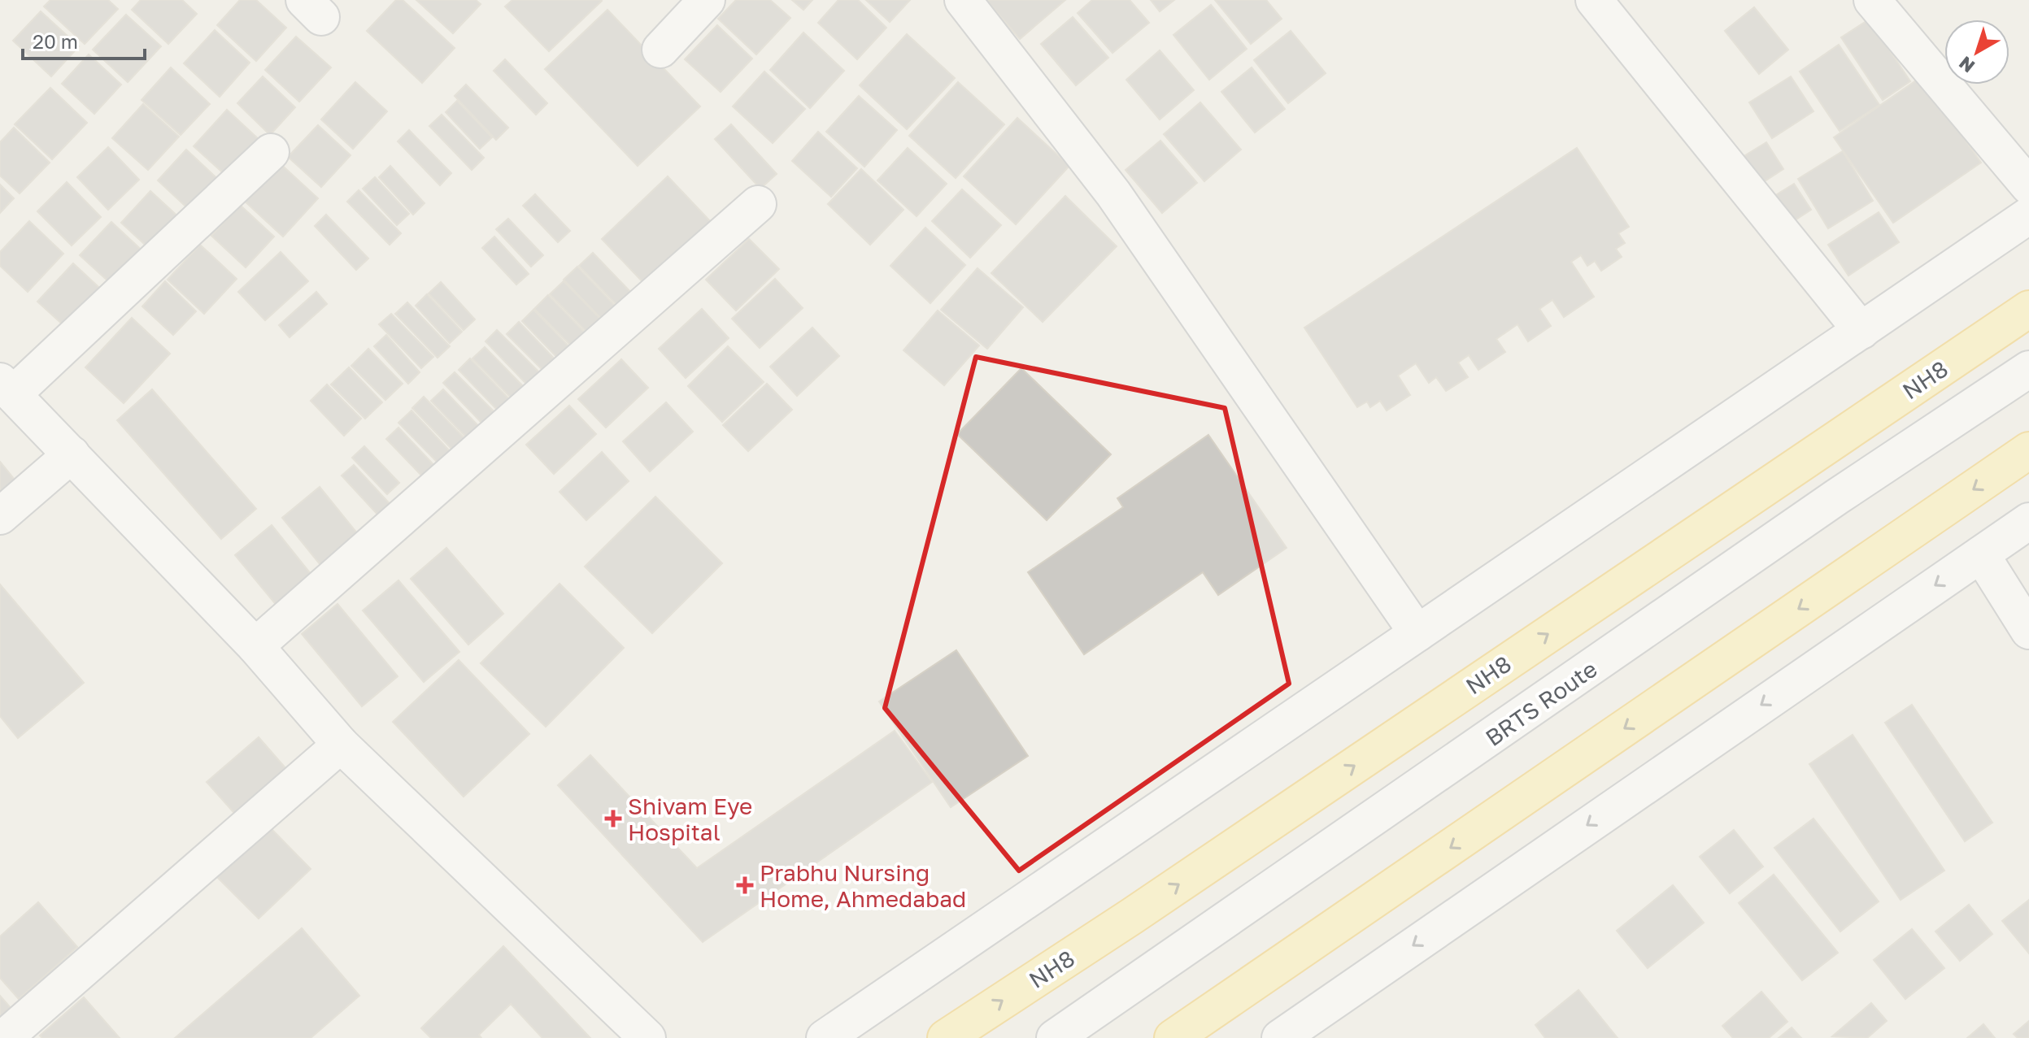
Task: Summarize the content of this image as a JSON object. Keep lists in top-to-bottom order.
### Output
{
  "streets": {
    "main road": ["NH8"],
    "street": ["BRTS Route"]
  },
  "places": {
    "health": ["Shivam Eye Hospital", "Prabhu Nursing Home, Ahmedabad"]
  },
  "scale_bar": "20 m",
  "north": "bottom left"
}
